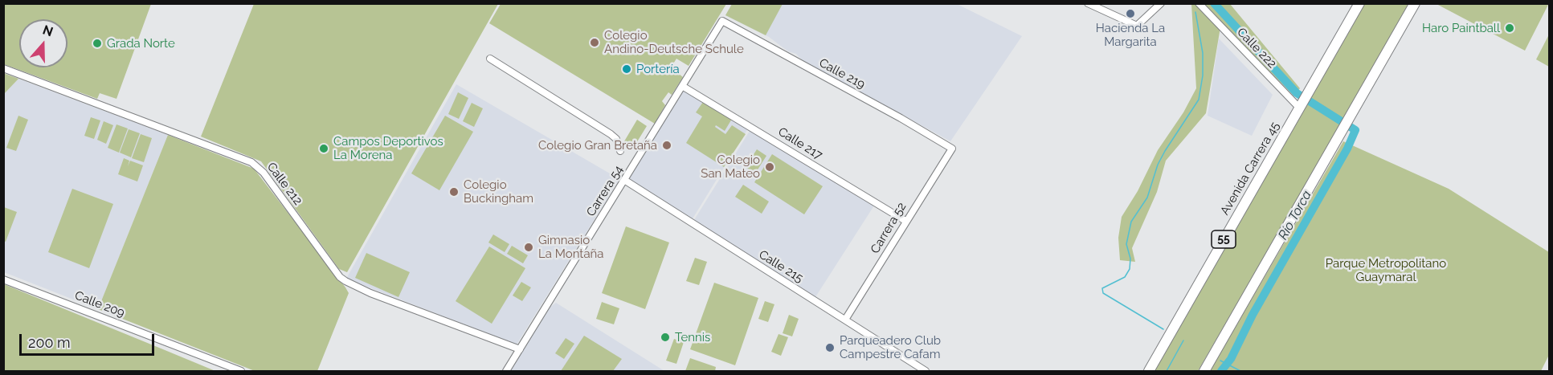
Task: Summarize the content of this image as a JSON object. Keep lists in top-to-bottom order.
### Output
{
  "streets": {
    "highway": ["Avenida Carrera 45", "55"],
    "street": [
      "Calle 222",
      "Calle 219",
      "Calle 217",
      "Calle 212",
      "Carrera 54",
      "Carrera 52",
      "Calle 215",
      "Calle 209"
    ]
  },
  "crossings": [
    ["Calle 222", "Avenida Carrera 45"],
    ["Calle 219", "Carrera 54"],
    ["Calle 219", "Carrera 52"],
    ["Calle 217", "Carrera 54"],
    ["Calle 217", "Carrera 52"],
    ["Calle 212", "Carrera 54"],
    ["Carrera 54", "Calle 215"],
    ["Carrera 52", "Calle 215"]
  ],
  "water": ["Río Torca"],
  "parks": ["Parque Metropolitano Guaymaral"],
  "places": [
    "Hacienda La Margarita",
    "Haro Paintball",
    "Colegio Andino-Deutsche Schule",
    "Grada Norte",
    "Portería",
    "Colegio Gran Bretaña",
    "Campos Deportivos La Morena",
    "Colegio San Mateo",
    "Colegio Buckingham",
    "Gimnasio La Montaña",
    "Tennis",
    "Parqueadero Club Campestre Cafam"
  ],
  "scale_bar": "200 m",
  "north": "top"
}
